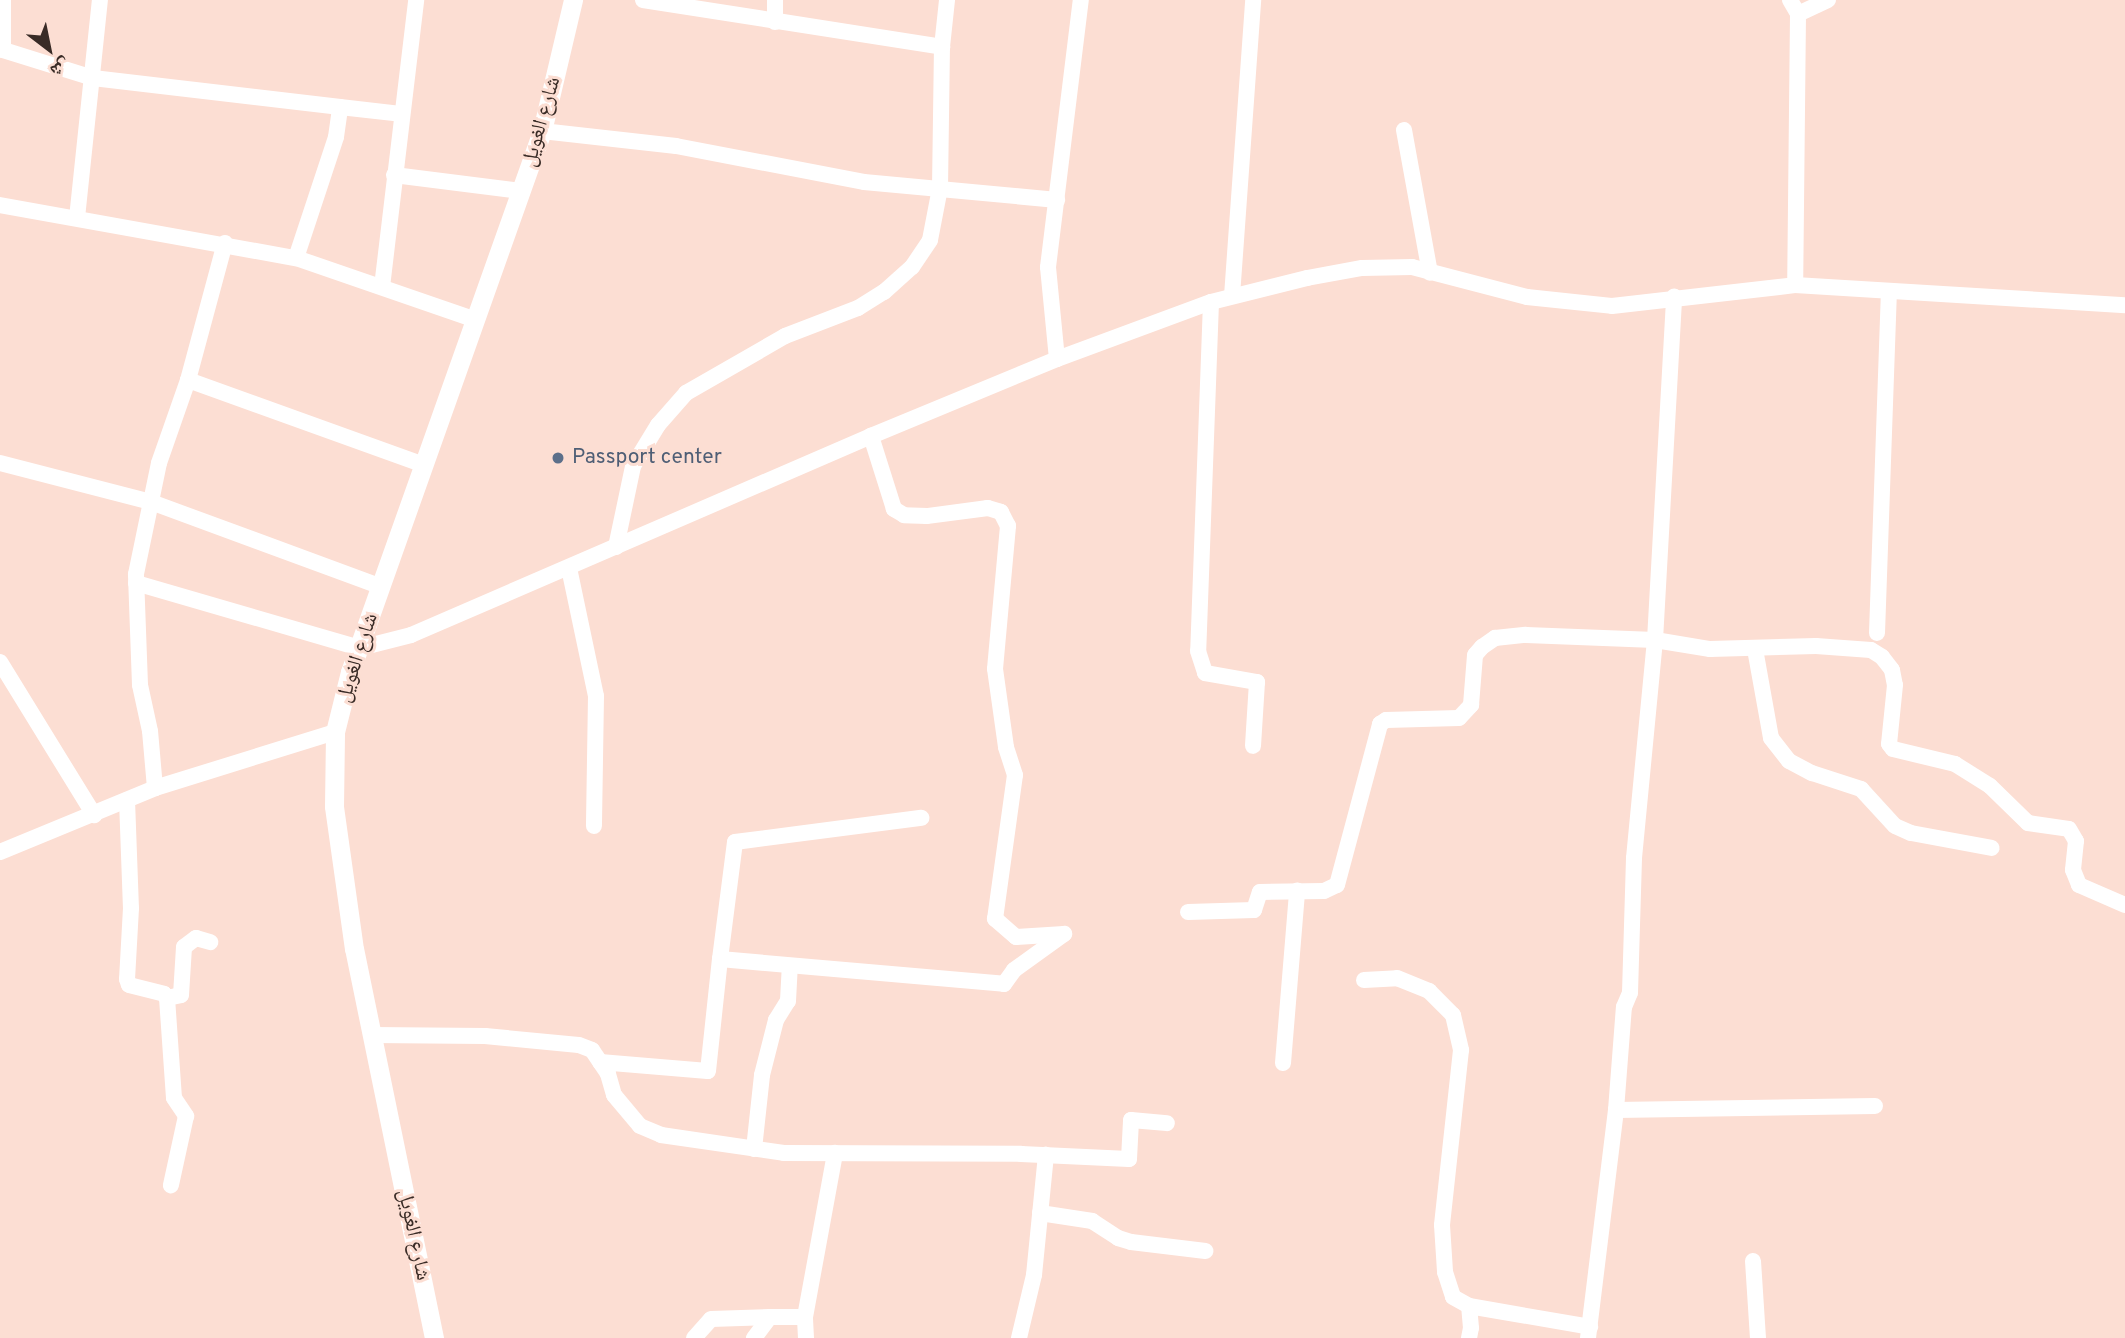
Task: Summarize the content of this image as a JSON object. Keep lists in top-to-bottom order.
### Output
{
  "streets": {
    "street": ["شارع الغويل"]
  },
  "places": ["Passport center"],
  "north": "bottom right"
}
